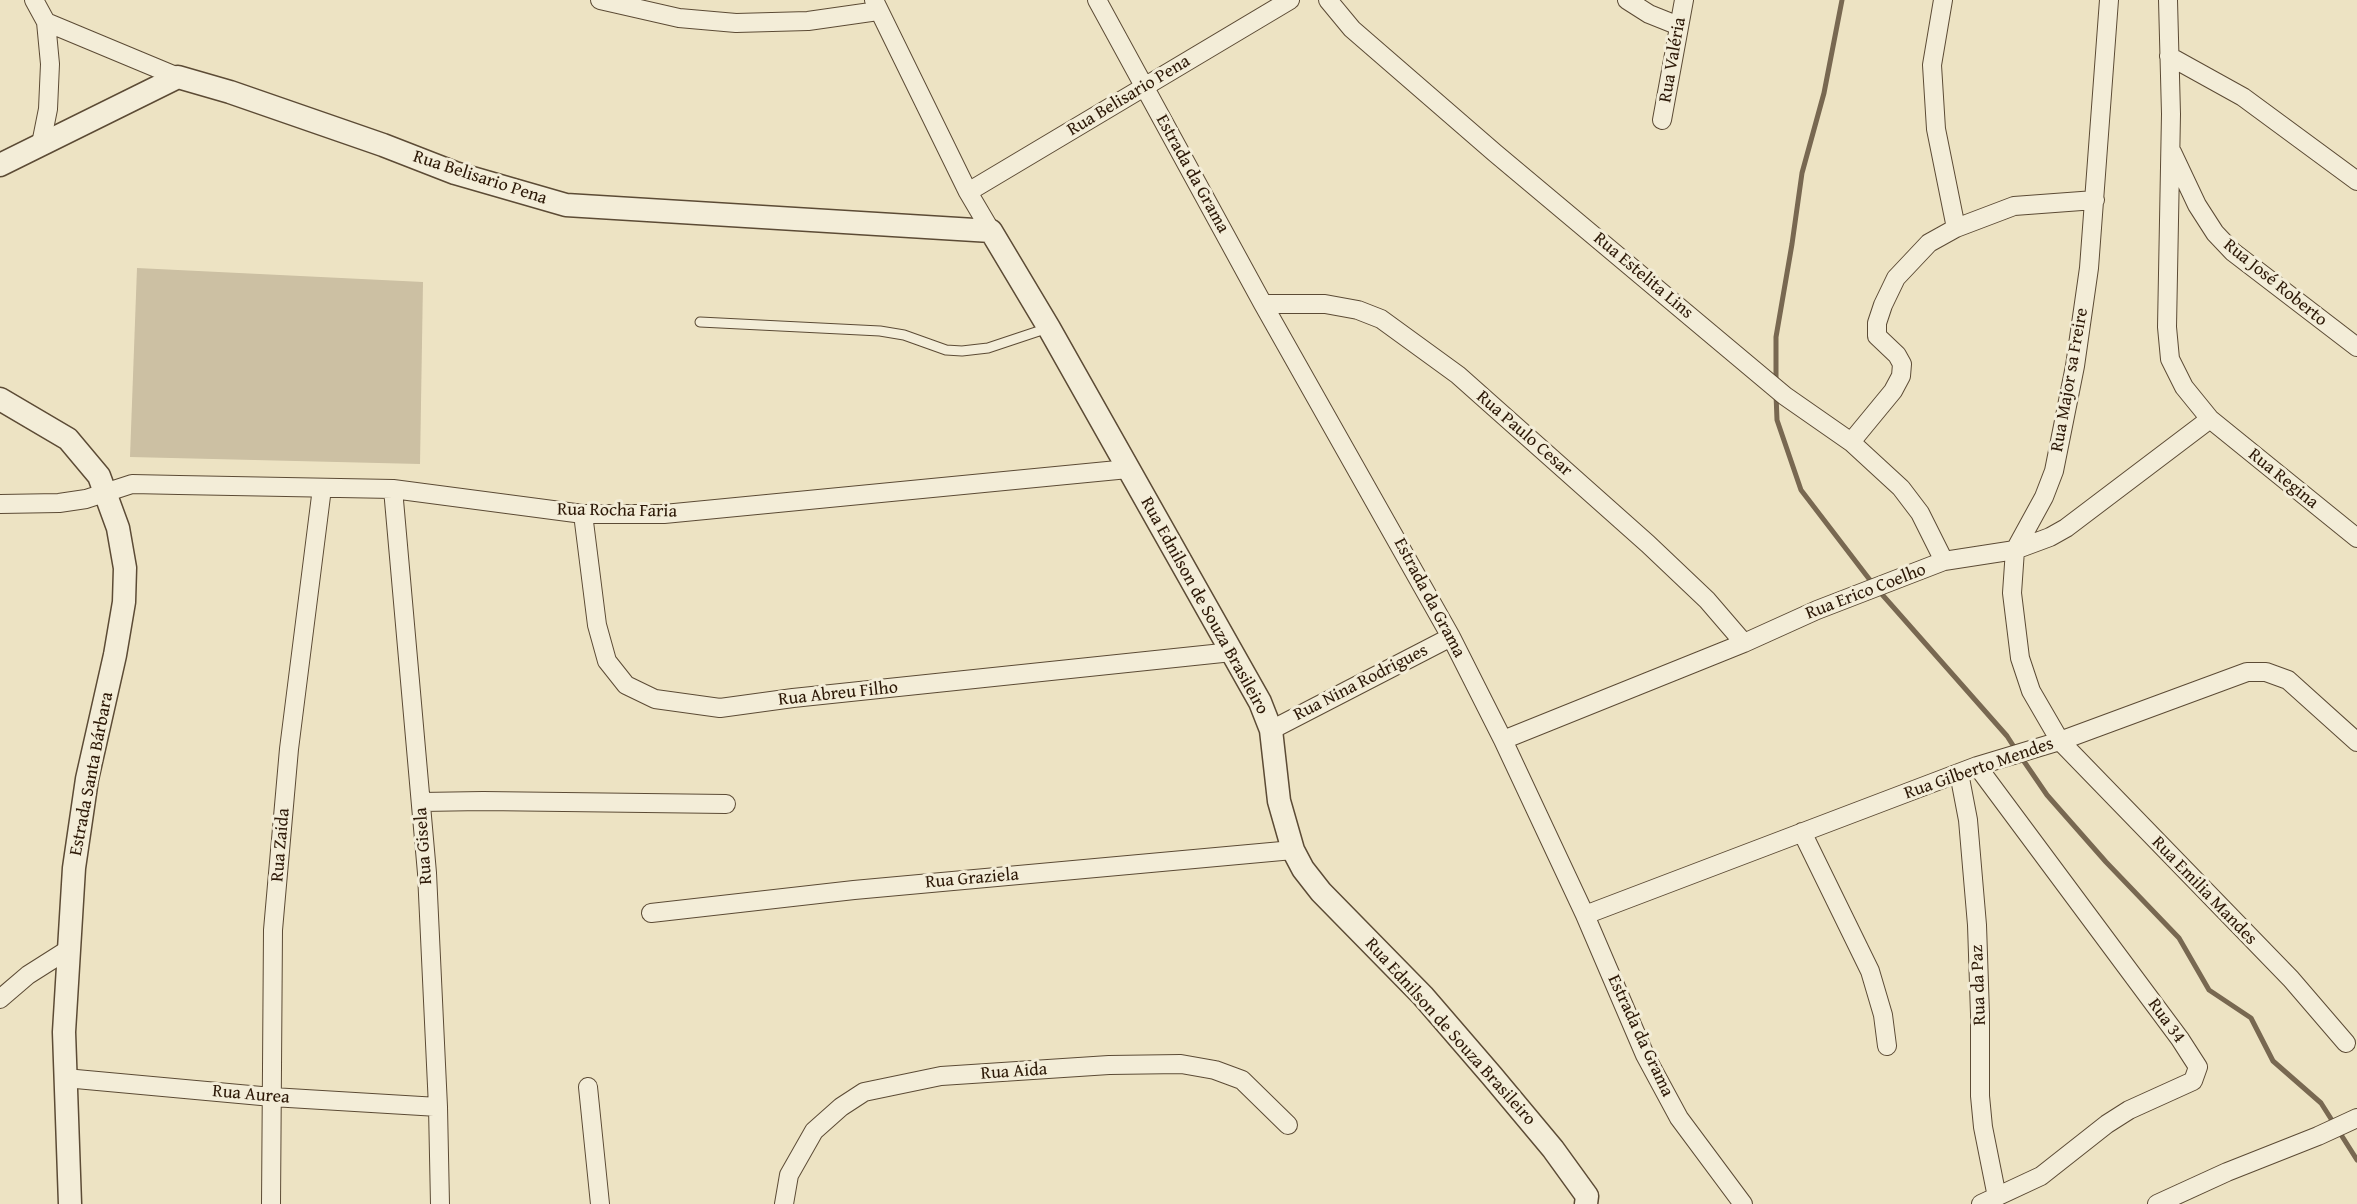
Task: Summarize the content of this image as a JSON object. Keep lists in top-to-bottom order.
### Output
{
  "streets": {
    "street": [
      "Rua Valéria",
      "Rua Belisario Pena",
      "Estrada da Grama",
      "Rua Estelita Lins",
      "Rua José Roberto",
      "Rua Major sa Freire",
      "Rua Paulo Cesar",
      "Rua Regina",
      "Rua Rocha Faria",
      "Rua Erico Coelho",
      "Rua Ednilson de Souza Brasileiro",
      "Rua Nina Rodrigues",
      "Rua Abreu Filho",
      "Rua Gilberto Mendes",
      "Estrada Santa Bárbara",
      "Rua Zaida",
      "Rua Gisela",
      "Rua Graziela",
      "Rua Emilia Mandes",
      "Rua da Paz",
      "Rua 34",
      "Rua Aida",
      "Rua Aurea"
    ]
  },
  "crossings": [
    ["Rua Belisario Pena", "Estrada da Grama"],
    ["Rua Belisario Pena", "Rua Ednilson de Souza Brasileiro"],
    ["Estrada da Grama", "Rua Paulo Cesar"],
    ["Estrada da Grama", "Rua Erico Coelho"],
    ["Estrada da Grama", "Rua Nina Rodrigues"],
    ["Estrada da Grama", "Rua Gilberto Mendes"],
    ["Rua Estelita Lins", "Rua Erico Coelho"],
    ["Rua Major sa Freire", "Rua Erico Coelho"],
    ["Rua Major sa Freire", "Rua Gilberto Mendes"],
    ["Rua Major sa Freire", "Rua Emilia Mandes"],
    ["Rua Paulo Cesar", "Rua Erico Coelho"],
    ["Rua Regina", "Rua Erico Coelho"],
    ["Rua Rocha Faria", "Rua Ednilson de Souza Brasileiro"],
    ["Rua Rocha Faria", "Rua Abreu Filho"],
    ["Rua Rocha Faria", "Estrada Santa Bárbara"],
    ["Rua Rocha Faria", "Rua Zaida"],
    ["Rua Rocha Faria", "Rua Gisela"],
    ["Rua Ednilson de Souza Brasileiro", "Rua Nina Rodrigues"],
    ["Rua Ednilson de Souza Brasileiro", "Rua Abreu Filho"],
    ["Rua Ednilson de Souza Brasileiro", "Rua Graziela"],
    ["Rua Gilberto Mendes", "Rua Emilia Mandes"],
    ["Rua Gilberto Mendes", "Rua da Paz"],
    ["Rua Gilberto Mendes", "Rua 34"],
    ["Estrada Santa Bárbara", "Rua Aurea"],
    ["Rua Zaida", "Rua Aurea"],
    ["Rua Gisela", "Rua Aurea"],
    ["Rua da Paz", "Rua 34"]
  ]
}
